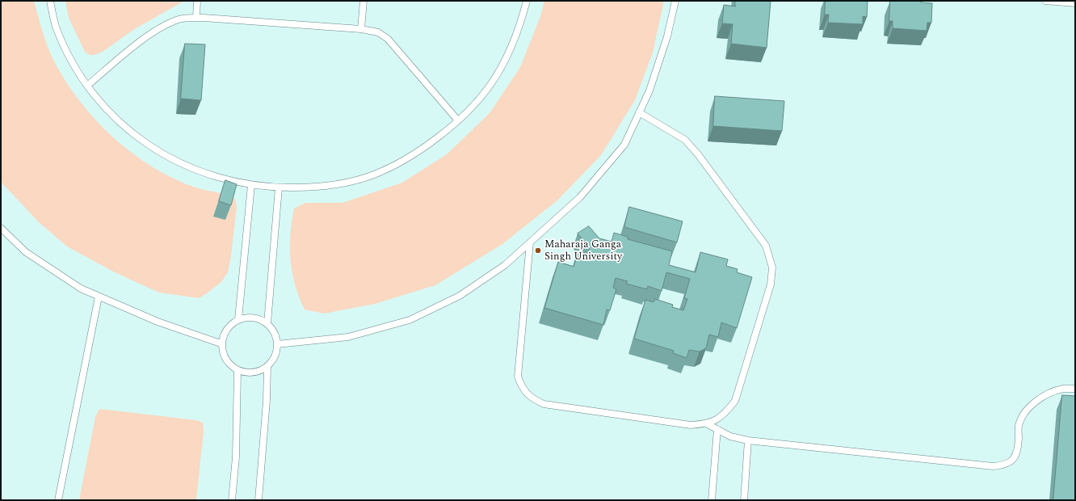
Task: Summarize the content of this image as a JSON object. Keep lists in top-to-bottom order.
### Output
{
  "places": ["Maharaja Ganga Singh University"]
}
